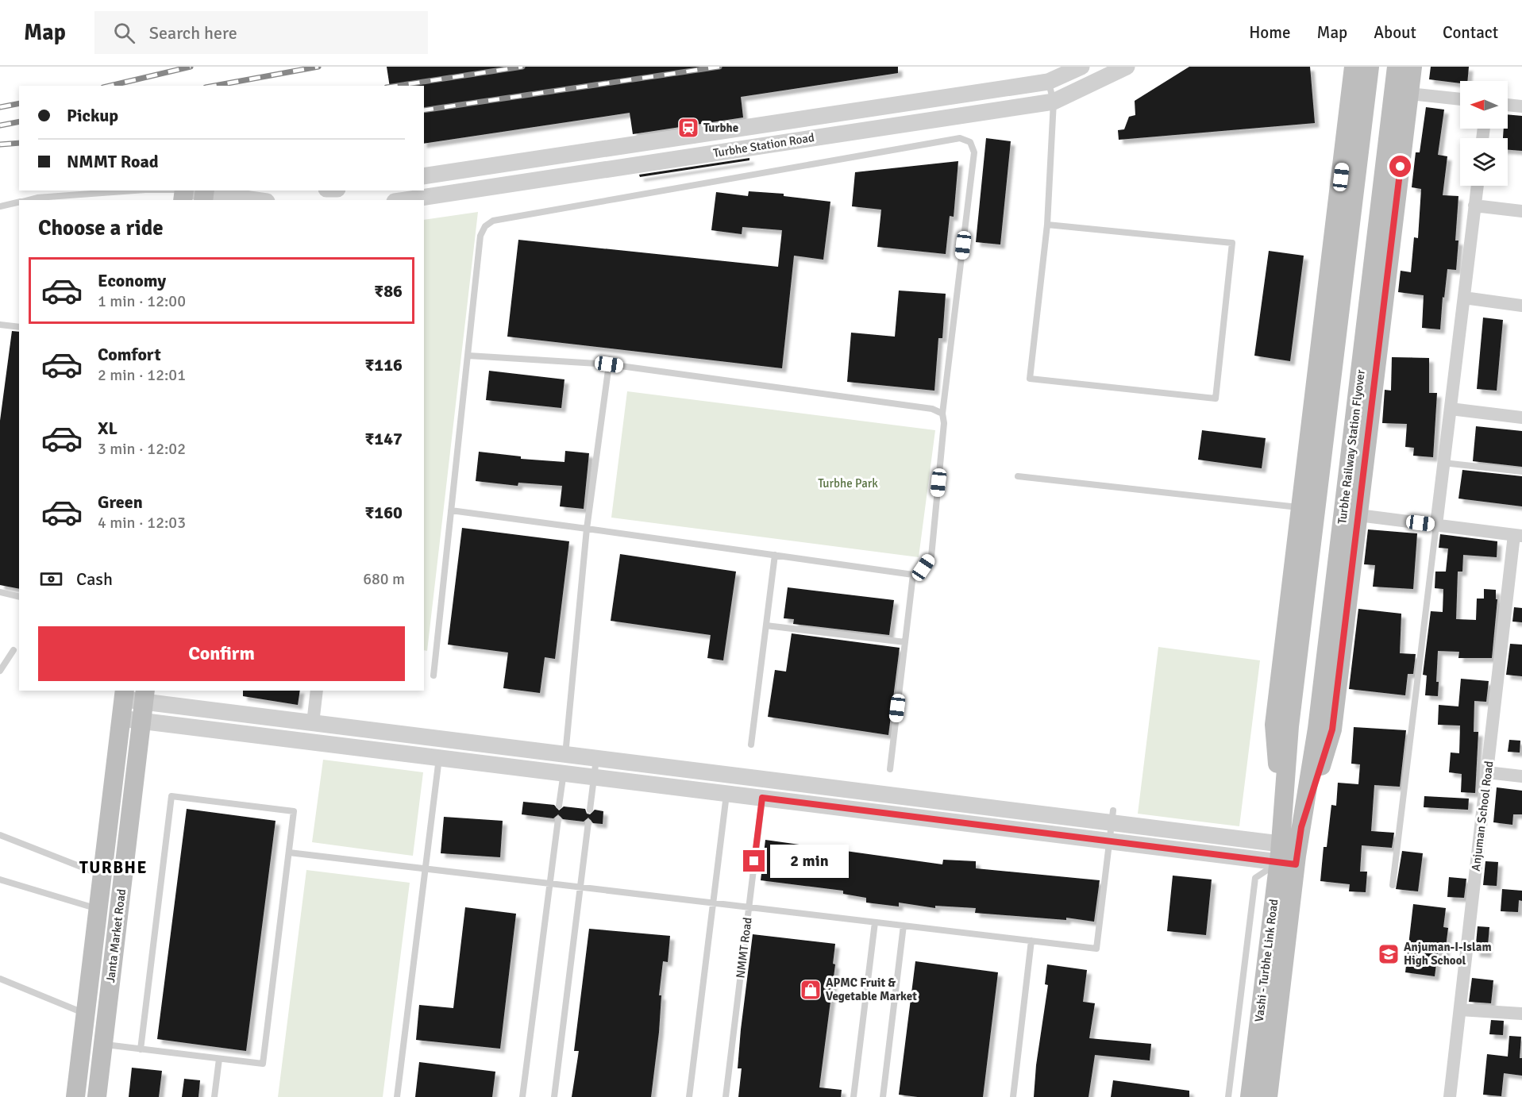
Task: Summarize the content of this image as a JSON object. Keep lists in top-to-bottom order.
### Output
{
  "streets": {
    "main road": ["Turbhe Railway Station Flyover", "Janta Market Road", "Vashi - Turbhe Link Road"],
    "street": ["Turbhe Station Road", "Anjuman School Road"],
    "lane": ["NMMT Road"]
  },
  "crossings": [
    ["Turbhe Railway Station Flyover", "Vashi - Turbhe Link Road"]
  ],
  "districts": ["TURBHE"],
  "parks": ["Turbhe Park"],
  "places": {
    "station": ["Turbhe"],
    "school or university": ["Anjuman-I-Islam High School"],
    "shop": ["APMC Fruit & Vegetable Market"]
  },
  "north": "left",
  "page": {
    "header": "Map",
    "search": "Search here",
    "nav": [
      "Home",
      "Map",
      "About",
      "Contact"
    ],
    "banner": ["Pickup", "NMMT Road"],
    "heading": "Choose a ride",
    "list": [
      {
        "name": "Economy",
        "note": "1 min · 12:00",
        "value": "₹86"
      },
      {
        "name": "Comfort",
        "note": "2 min · 12:01",
        "value": "₹116"
      },
      {
        "name": "XL",
        "note": "3 min · 12:02",
        "value": "₹147"
      },
      {
        "name": "Green",
        "note": "4 min · 12:03",
        "value": "₹160"
      }
    ],
    "pay": ["Cash", "680 m"],
    "buttons": "Confirm",
    "bubble": "2 min"
  }
}
